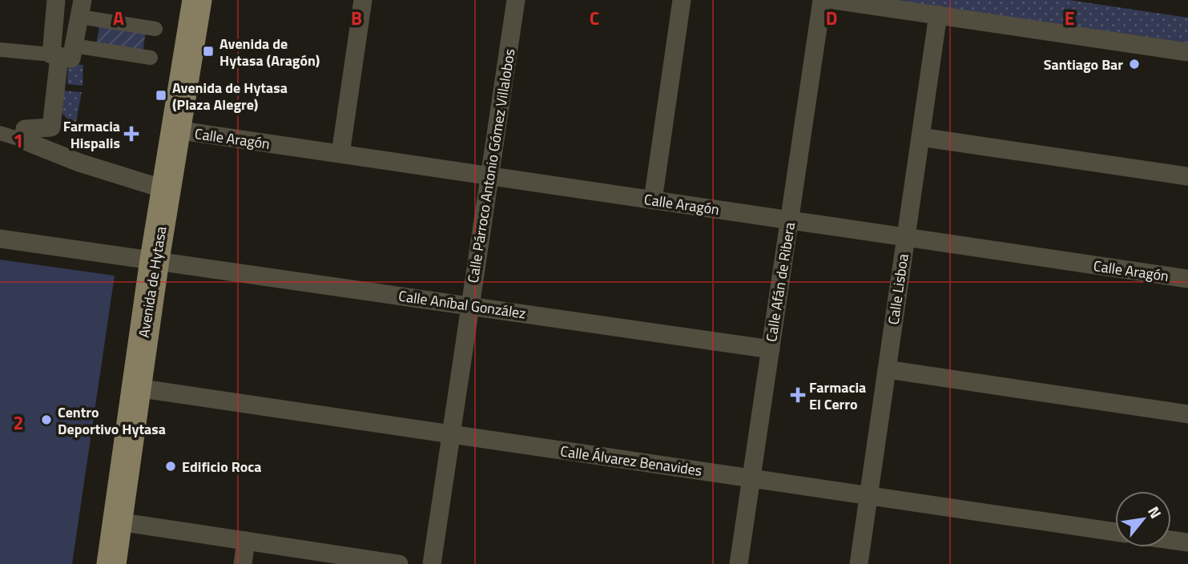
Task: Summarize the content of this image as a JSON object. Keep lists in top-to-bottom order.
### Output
{
  "streets": {
    "main road": ["Avenida de Hytasa"],
    "street": [
      "Calle Aragón",
      "Calle Párroco Antonio Gómez Villalobos",
      "Calle Afán de Ribera",
      "Calle Lisboa",
      "Calle Aníbal González",
      "Calle Álvarez Benavides"
    ]
  },
  "crossings": [
    ["Calle Aragón", "Calle Párroco Antonio Gómez Villalobos"],
    ["Calle Aragón", "Avenida de Hytasa"],
    ["Calle Aragón", "Calle Afán de Ribera"],
    ["Calle Aragón", "Calle Lisboa"],
    ["Calle Párroco Antonio Gómez Villalobos", "Calle Aníbal González"],
    ["Calle Párroco Antonio Gómez Villalobos", "Calle Álvarez Benavides"],
    ["Avenida de Hytasa", "Calle Aníbal González"],
    ["Avenida de Hytasa", "Calle Álvarez Benavides"],
    ["Calle Afán de Ribera", "Calle Aníbal González"],
    ["Calle Afán de Ribera", "Calle Álvarez Benavides"],
    ["Calle Lisboa", "Calle Álvarez Benavides"]
  ],
  "places": {
    "transit": ["Avenida de Hytasa (Aragón)", "Avenida de Hytasa (Plaza Alegre)"],
    "other": ["Santiago Bar", "Centro Deportivo Hytasa", "Edificio Roca"],
    "health": ["Farmacia Hispalis", "Farmacia El Cerro"]
  },
  "north": "top right",
  "grid": {
    "columns": [
      "A",
      "B",
      "C",
      "D",
      "E"
    ],
    "rows": ["1", "2"]
  }
}
